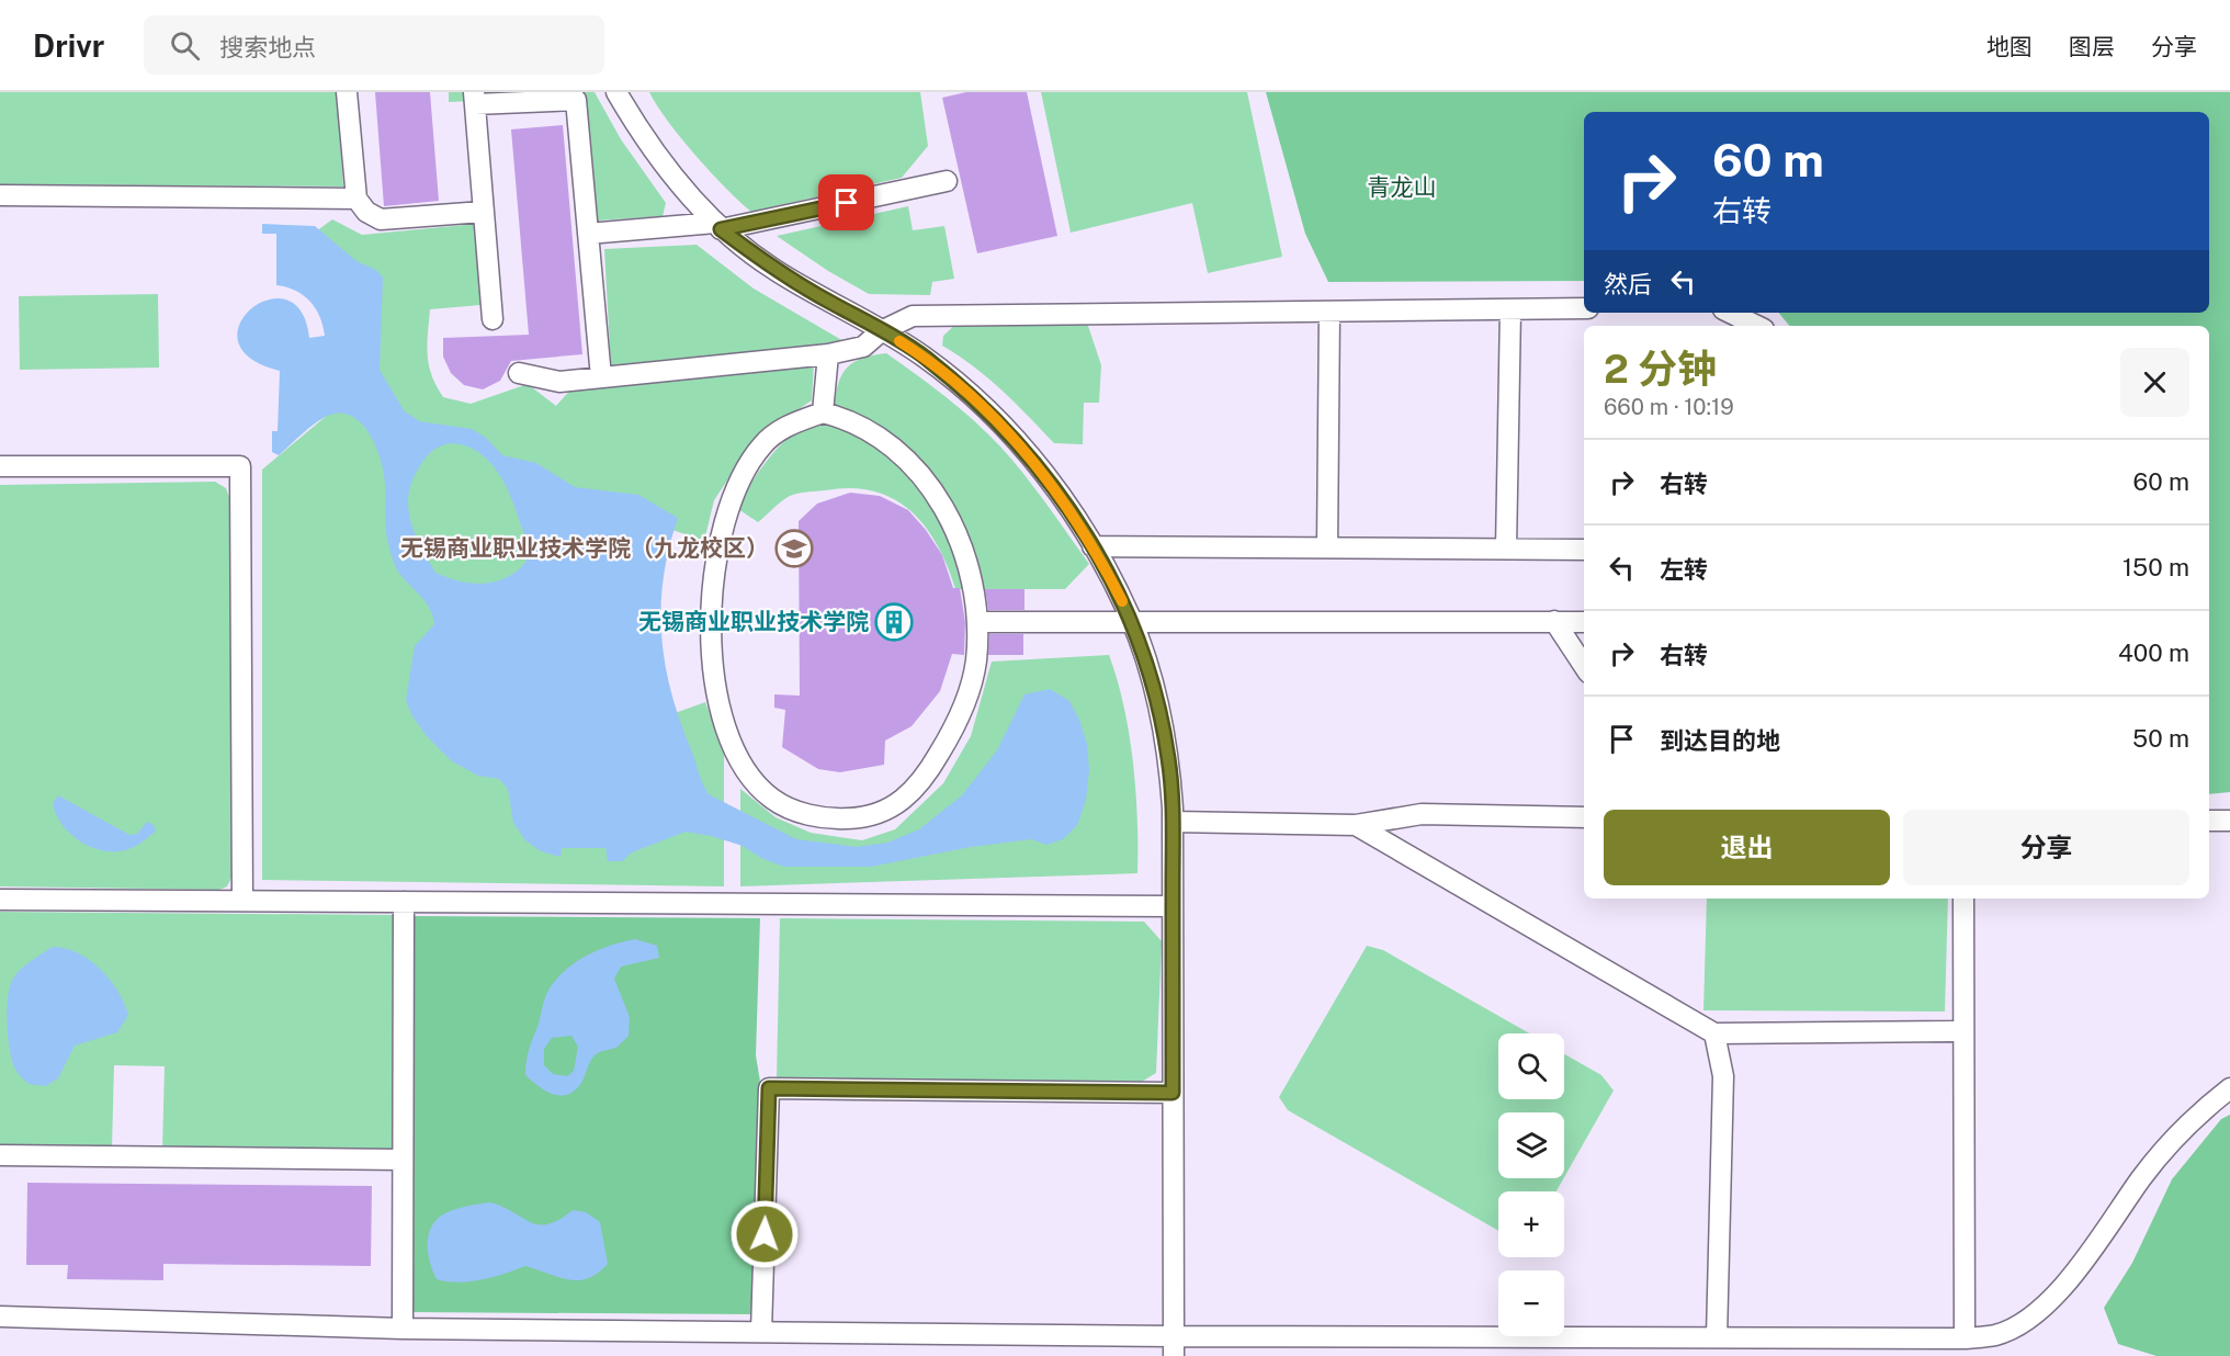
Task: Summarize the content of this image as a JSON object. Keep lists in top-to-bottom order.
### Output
{
  "parks": ["青龙山"],
  "places": {
    "school or university": ["无锡商业职业技术学院（九龙校区）"],
    "building": ["无锡商业职业技术学院"]
  },
  "page": {
    "header": "Drivr",
    "search": "搜索地点",
    "nav": ["地图", "图层", "分享"],
    "turn": ["60 m", "右转"],
    "then": "然后",
    "heading": ["2 分钟", "660 m · 10:19"],
    "list": [
      {
        "name": "右转",
        "value": "60 m"
      },
      {
        "name": "左转",
        "value": "150 m"
      },
      {
        "name": "右转",
        "value": "400 m"
      },
      {
        "name": "到达目的地",
        "value": "50 m"
      }
    ],
    "buttons": ["退出", "分享"],
    "map_buttons": ["+", "−"]
  }
}
